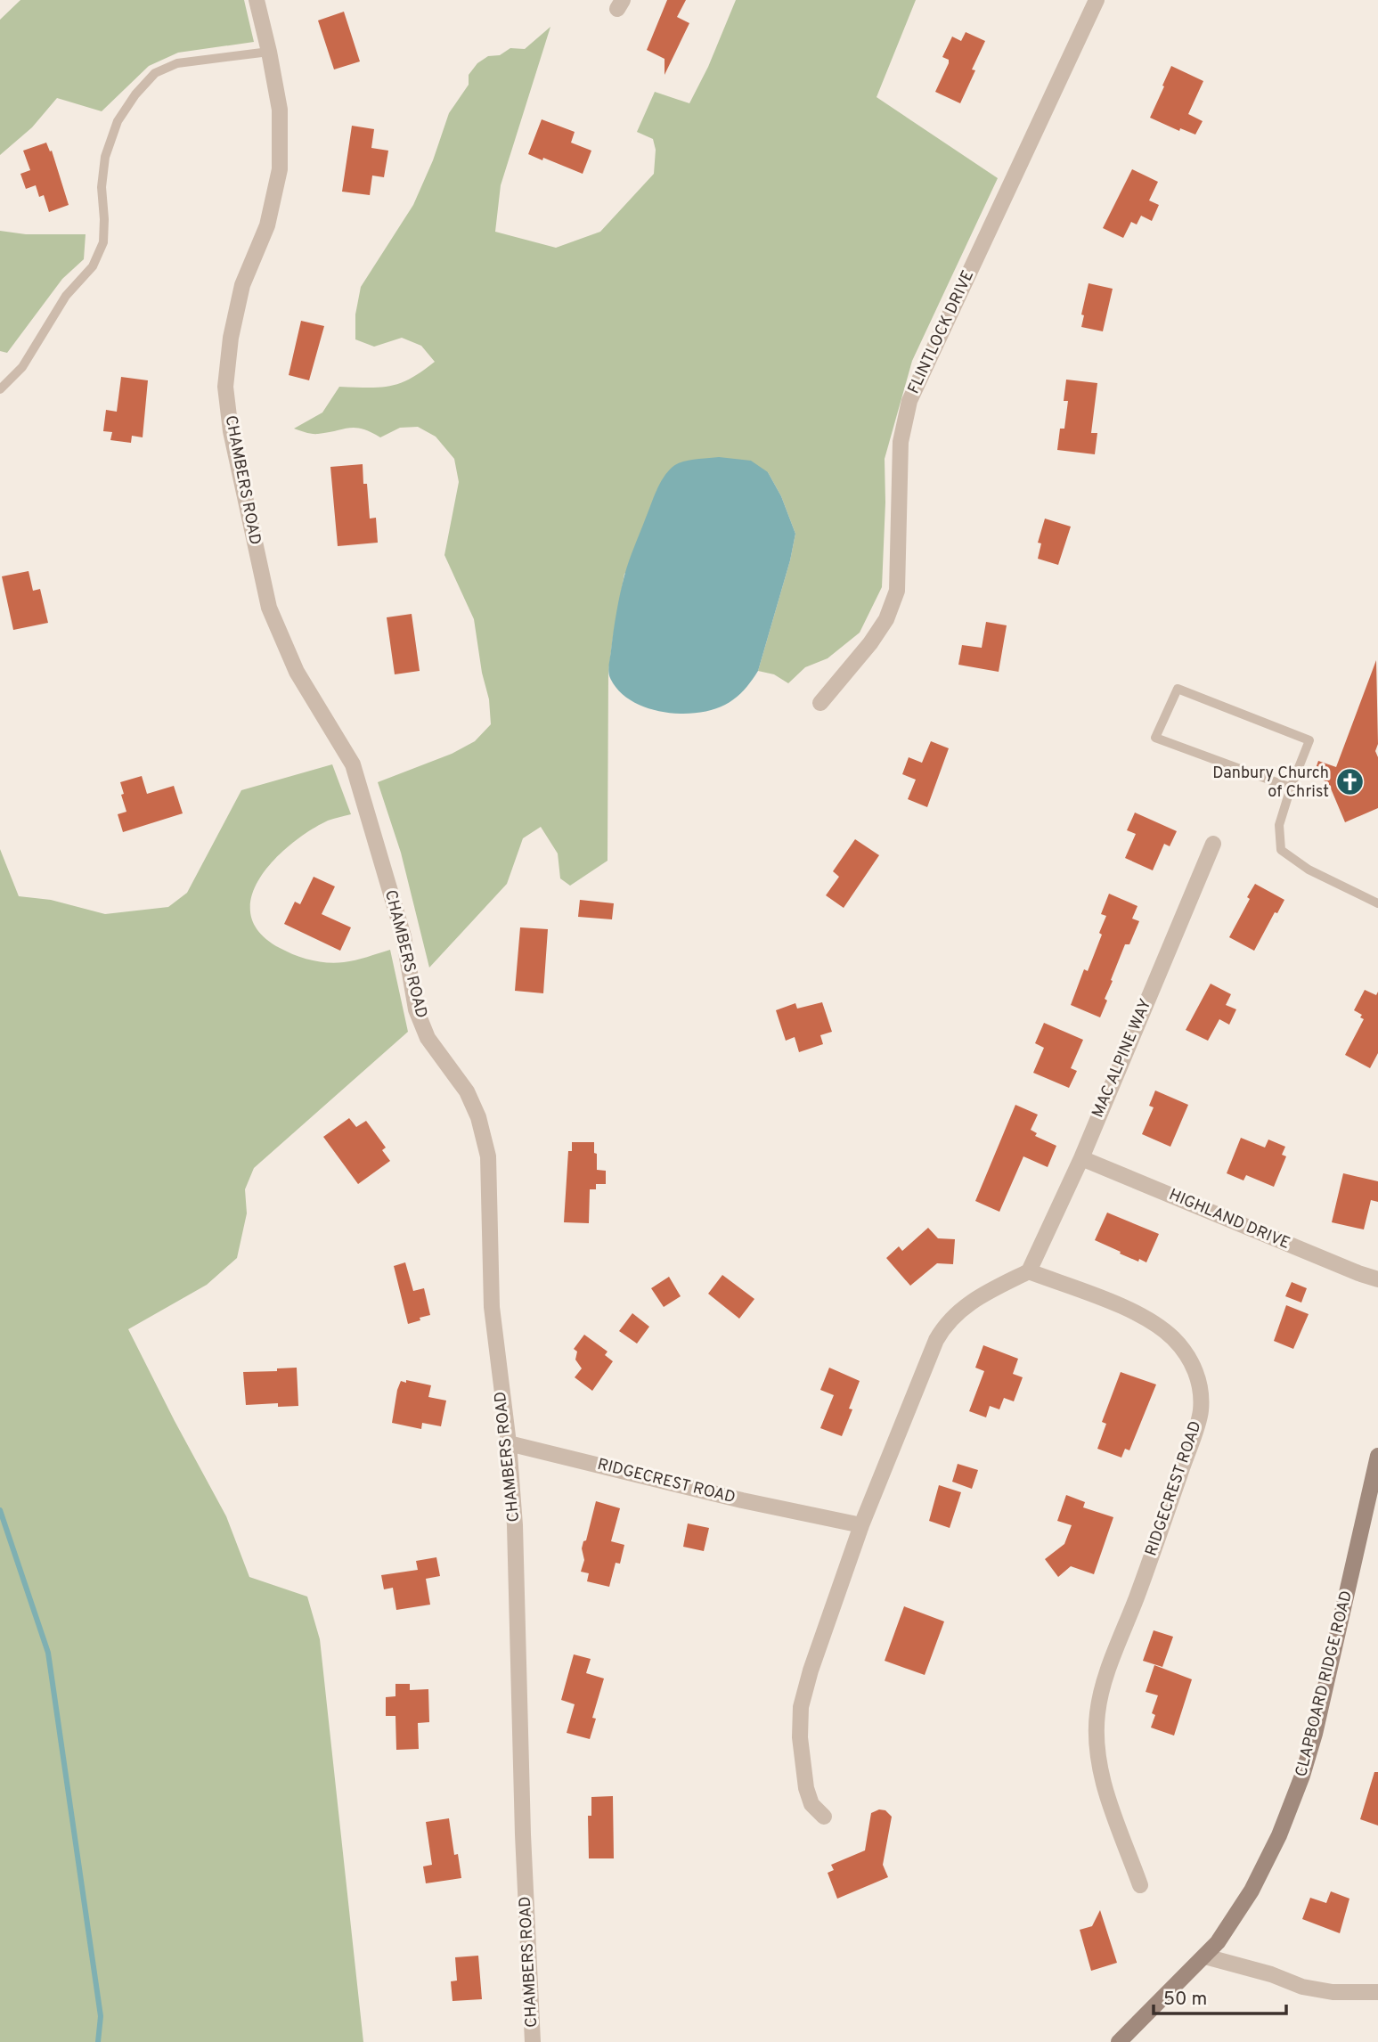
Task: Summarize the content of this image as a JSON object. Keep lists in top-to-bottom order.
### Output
{
  "streets": {
    "main road": ["CLAPBOARD RIDGE ROAD"],
    "street": [
      "FLINTLOCK DRIVE",
      "CHAMBERS ROAD",
      "MAC ALPINE WAY",
      "HIGHLAND DRIVE",
      "RIDGECREST ROAD"
    ]
  },
  "crossings": [
    ["CHAMBERS ROAD", "RIDGECREST ROAD"],
    ["MAC ALPINE WAY", "HIGHLAND DRIVE"],
    ["MAC ALPINE WAY", "RIDGECREST ROAD"]
  ],
  "places": {
    "church": ["Danbury Church of Christ"]
  },
  "scale_bar": "50 m"
}
